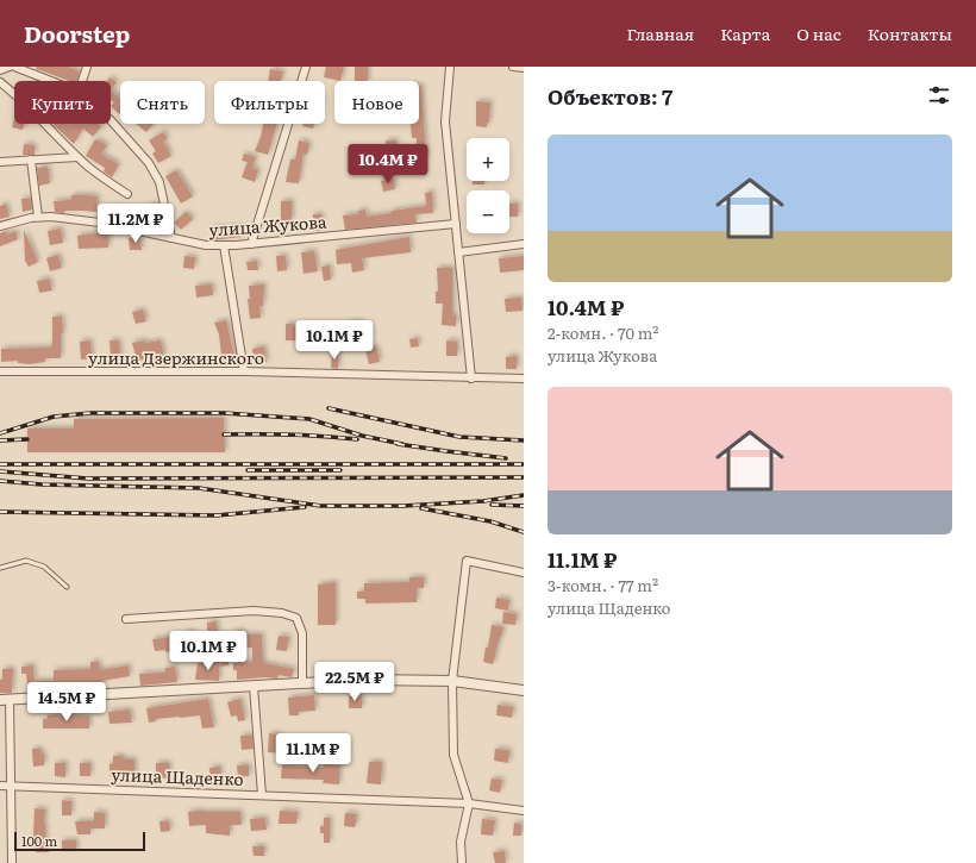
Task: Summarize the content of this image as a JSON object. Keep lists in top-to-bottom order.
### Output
{
  "streets": {
    "street": ["улица Жукова", "улица Дзержинского", "улица Щаденко"]
  },
  "scale_bar": "100 m",
  "page": {
    "header": "Doorstep",
    "nav": [
      "Главная",
      "Карта",
      "О нас",
      "Контакты"
    ],
    "heading": "Объектов: 7",
    "chip": [
      "Купить",
      "Снять",
      "Фильтры",
      "Новое"
    ],
    "list": [
      {
        "name": "10.4M ₽",
        "note": "2-комн. · 70 m² · улица Жукова"
      },
      {
        "name": "11.1M ₽",
        "note": "3-комн. · 77 m² · улица Щаденко"
      }
    ],
    "map_buttons": ["+", "−"],
    "price": [
      "10.4M ₽",
      "11.2M ₽",
      "10.1M ₽",
      "10.1M ₽",
      "22.5M ₽",
      "14.5M ₽",
      "11.1M ₽"
    ],
    "scale": "100 m"
  }
}
